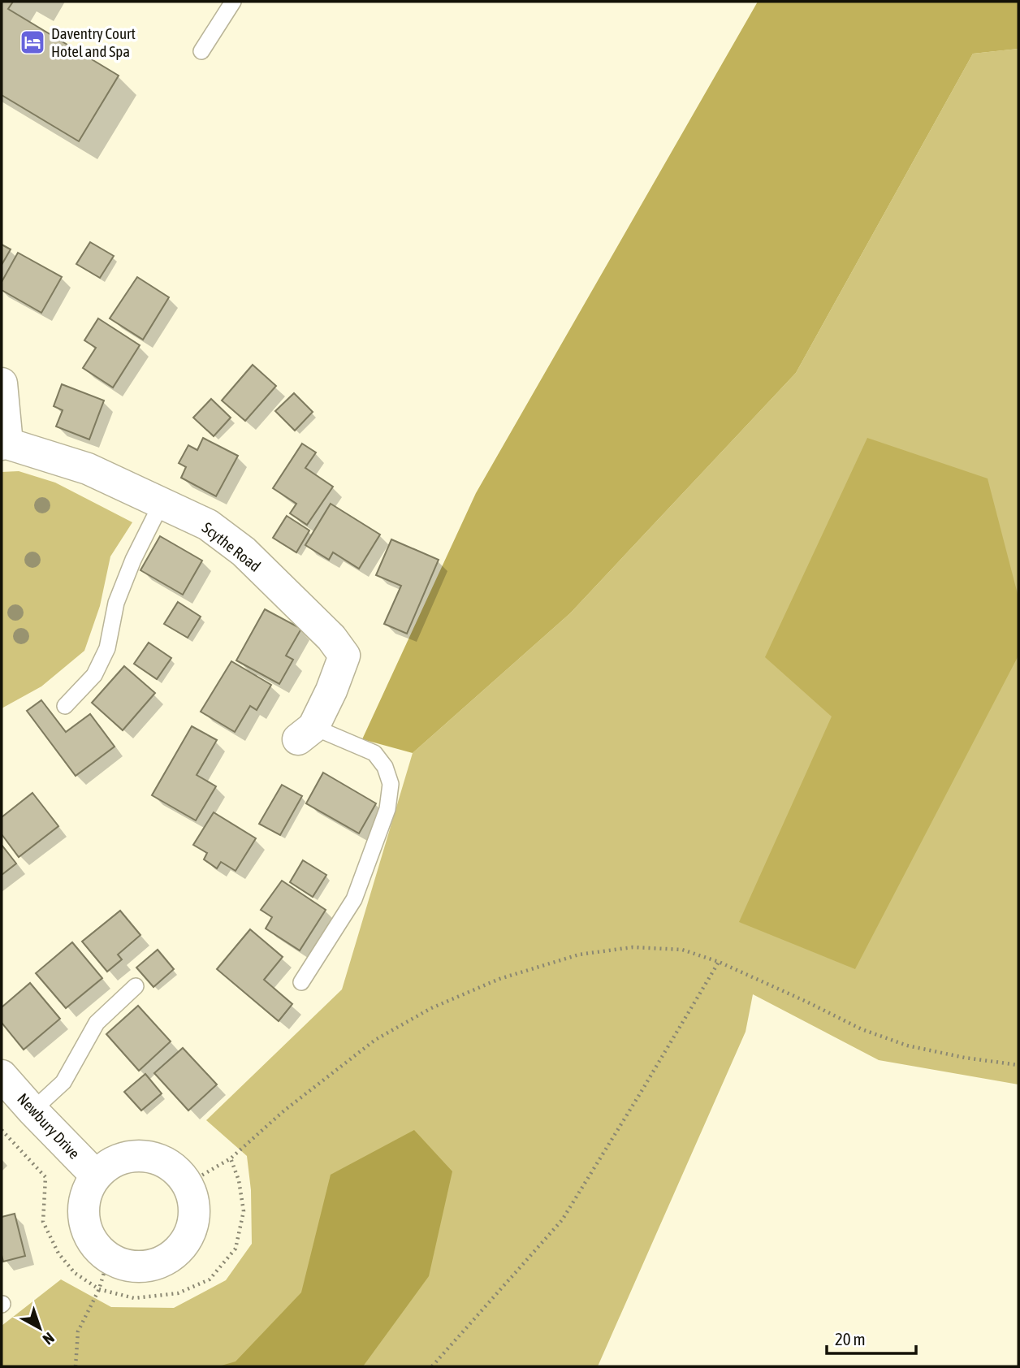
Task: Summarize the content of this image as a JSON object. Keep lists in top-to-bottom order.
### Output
{
  "streets": {
    "street": ["Scythe Road", "Newbury Drive"]
  },
  "places": {
    "hotel": ["Daventry Court Hotel and Spa"]
  },
  "scale_bar": "20 m",
  "north": "bottom right"
}
